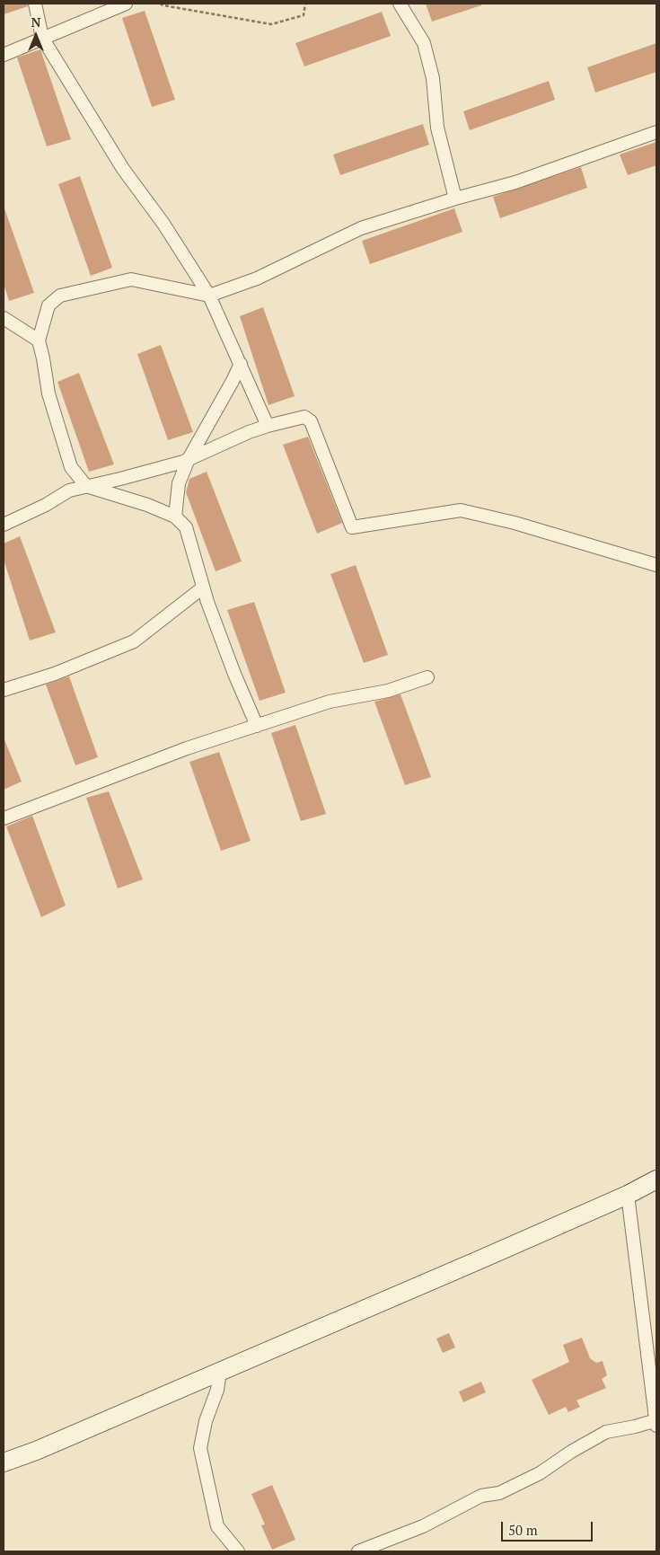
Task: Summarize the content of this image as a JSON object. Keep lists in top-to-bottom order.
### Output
{
  "scale_bar": "50 m",
  "north": "top"
}
